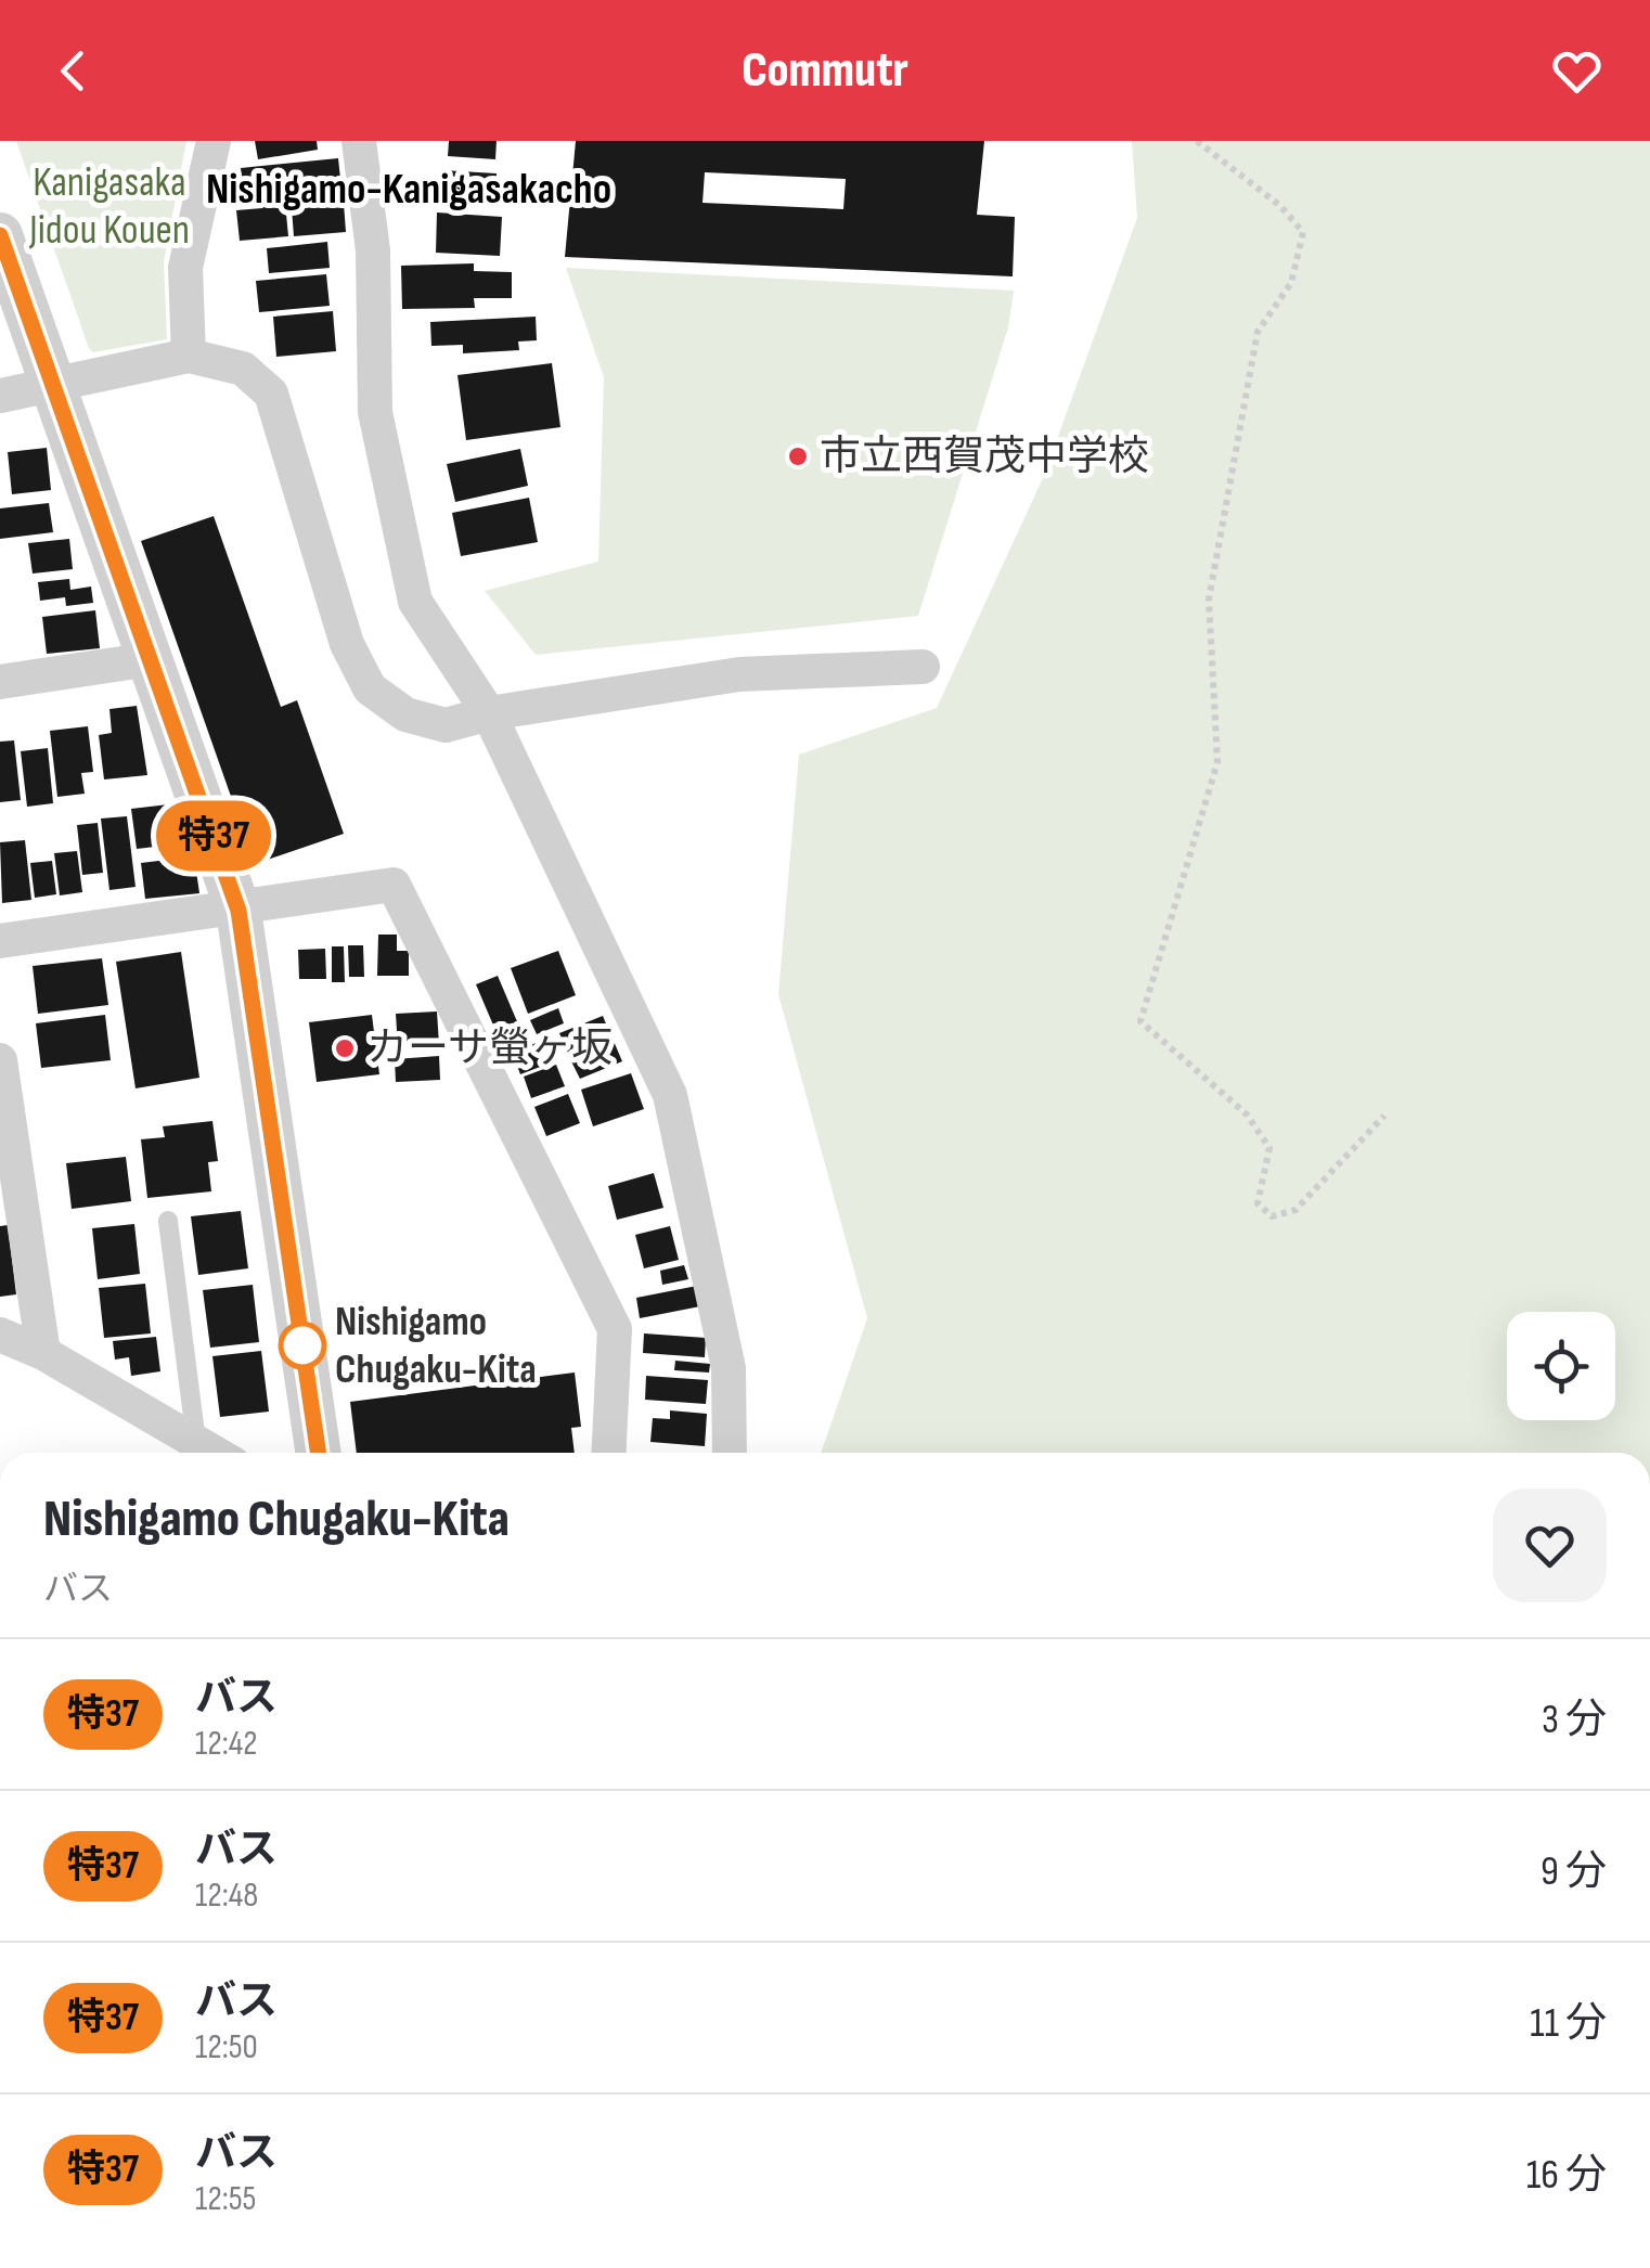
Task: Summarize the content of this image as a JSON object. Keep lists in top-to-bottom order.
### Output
{
  "districts": ["Nishigamo-Kanigasakacho"],
  "parks": ["Kanigasaka Jidou Kouen"],
  "places": ["市立西賀茂中学校", "カーサ螢ヶ坂", "Nishigamo Chugaku-Kita"],
  "lines": ["bus line 特37"],
  "page": {
    "header": "Commutr",
    "on_map": "特37",
    "heading": ["Nishigamo Chugaku-Kita", "バス"],
    "list": [
      {
        "mark": "特37",
        "name": "バス",
        "note": "12:42",
        "value": "3 分"
      },
      {
        "mark": "特37",
        "name": "バス",
        "note": "12:48",
        "value": "9 分"
      },
      {
        "mark": "特37",
        "name": "バス",
        "note": "12:50",
        "value": "11 分"
      },
      {
        "mark": "特37",
        "name": "バス",
        "note": "12:55",
        "value": "16 分"
      }
    ]
  }
}
